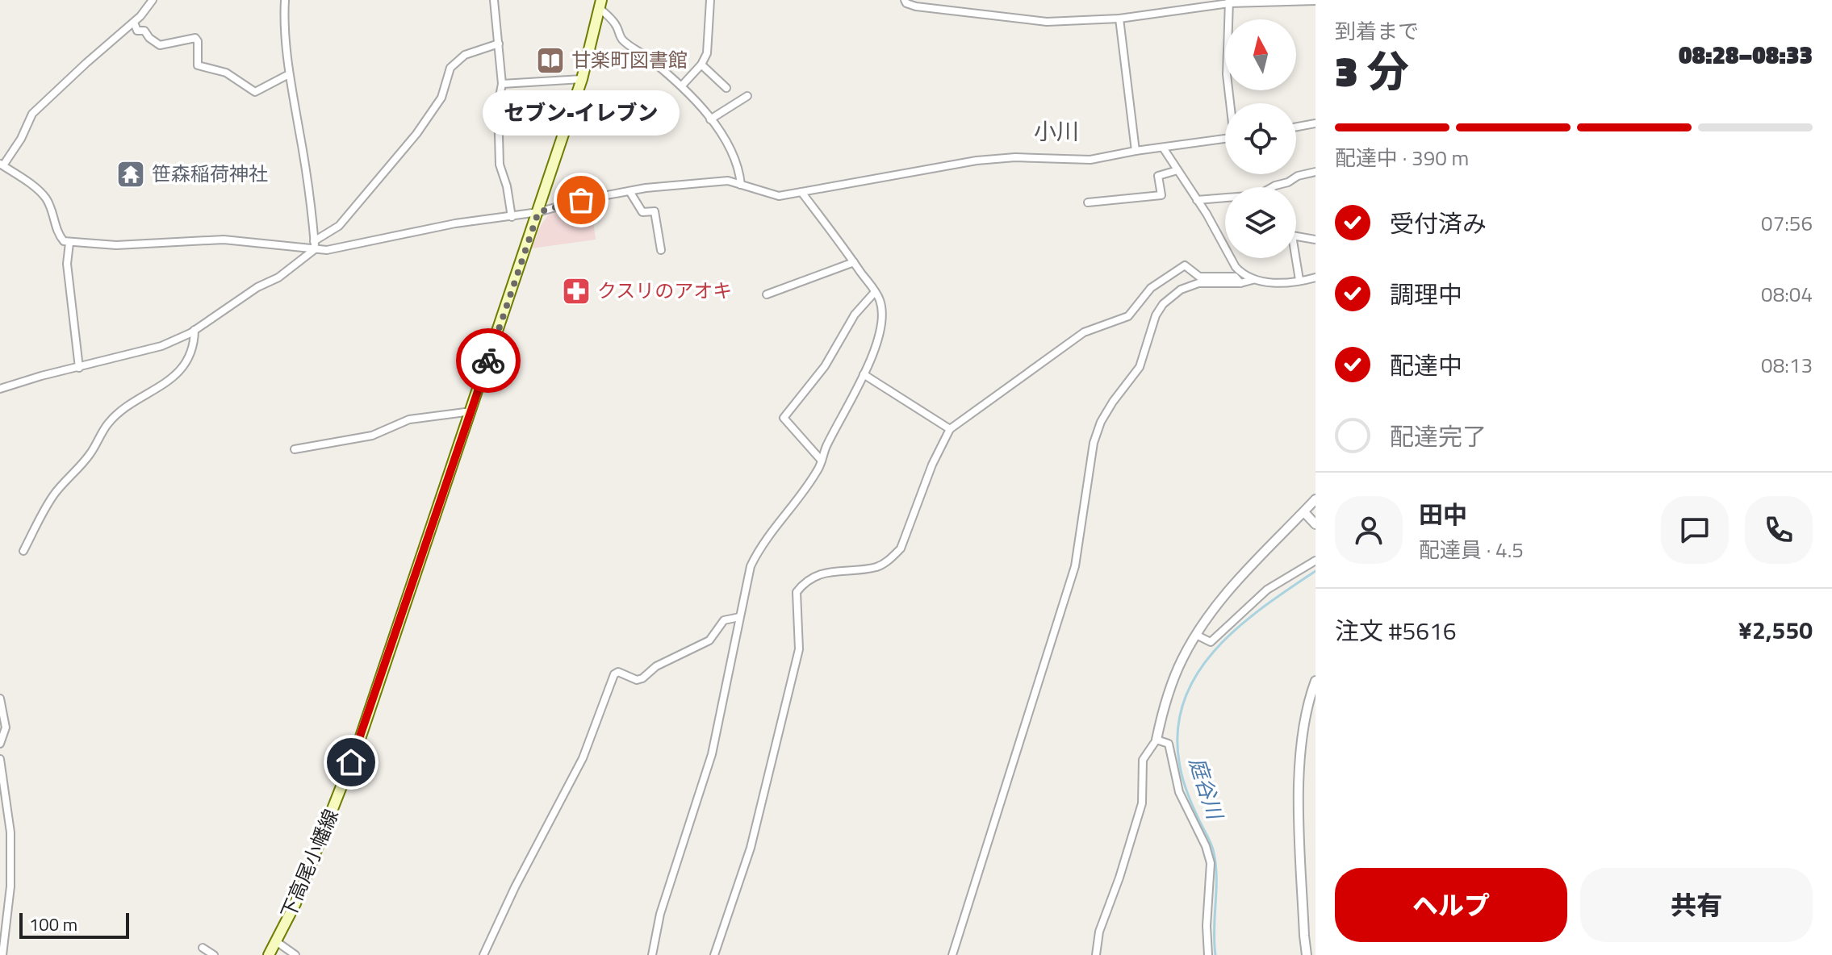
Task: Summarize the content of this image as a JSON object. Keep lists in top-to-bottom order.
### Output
{
  "streets": {
    "main road": ["下高尾小幡線"]
  },
  "districts": ["小川"],
  "water": ["庭谷川"],
  "places": {
    "library": ["甘楽町図書館"],
    "temple": ["笹森稲荷神社"],
    "other": ["セブン-イレブン"],
    "pharmacy": ["クスリのアオキ"]
  },
  "scale_bar": "100 m",
  "north": "top",
  "page": {
    "heading": ["3 分", "到着まで", "08:28–08:33"],
    "panel": [
      "田中",
      "配達員 · 4.5",
      "注文 #5616",
      "¥2,550"
    ],
    "bubble": "セブン-イレブン",
    "bar": "配達中 · 390 m",
    "list": [
      ["受付済み", "07:56"],
      ["調理中", "08:04"],
      ["配達中", "08:13"],
      "配達完了"
    ],
    "buttons": ["ヘルプ", "共有"],
    "scale": "100 m"
  }
}
